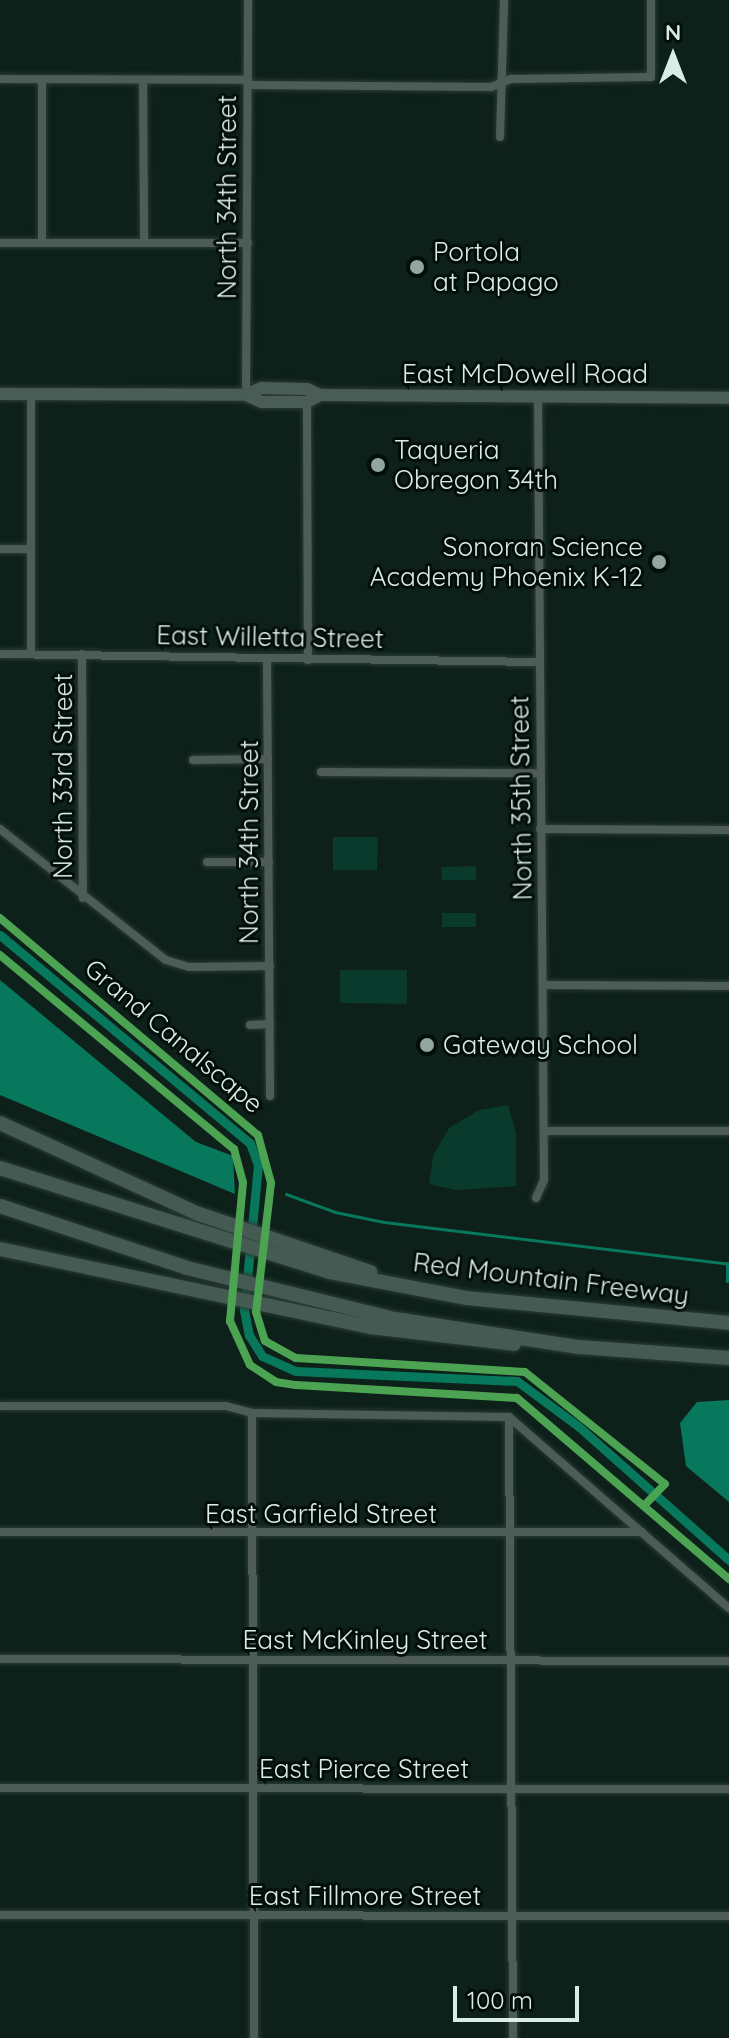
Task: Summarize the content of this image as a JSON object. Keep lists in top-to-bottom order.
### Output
{
  "streets": {
    "highway": ["Red Mountain Freeway"],
    "main road": ["East McDowell Road"],
    "street": [
      "North 34th Street",
      "East Willetta Street",
      "North 33rd Street",
      "North 35th Street",
      "East Garfield Street",
      "East McKinley Street",
      "East Pierce Street",
      "East Fillmore Street"
    ],
    "cycle path": ["Grand Canalscape"]
  },
  "crossings": [
    ["North 34th Street", "East McDowell Road"],
    ["North 34th Street", "East Willetta Street"],
    ["East McDowell Road", "North 33rd Street"],
    ["East McDowell Road", "North 35th Street"],
    ["East Willetta Street", "North 33rd Street"],
    ["East Willetta Street", "North 35th Street"]
  ],
  "places": [
    "Portola at Papago",
    "Taqueria Obregon 34th",
    "Sonoran Science Academy Phoenix K-12",
    "Gateway School"
  ],
  "scale_bar": "100 m",
  "north": "top"
}
